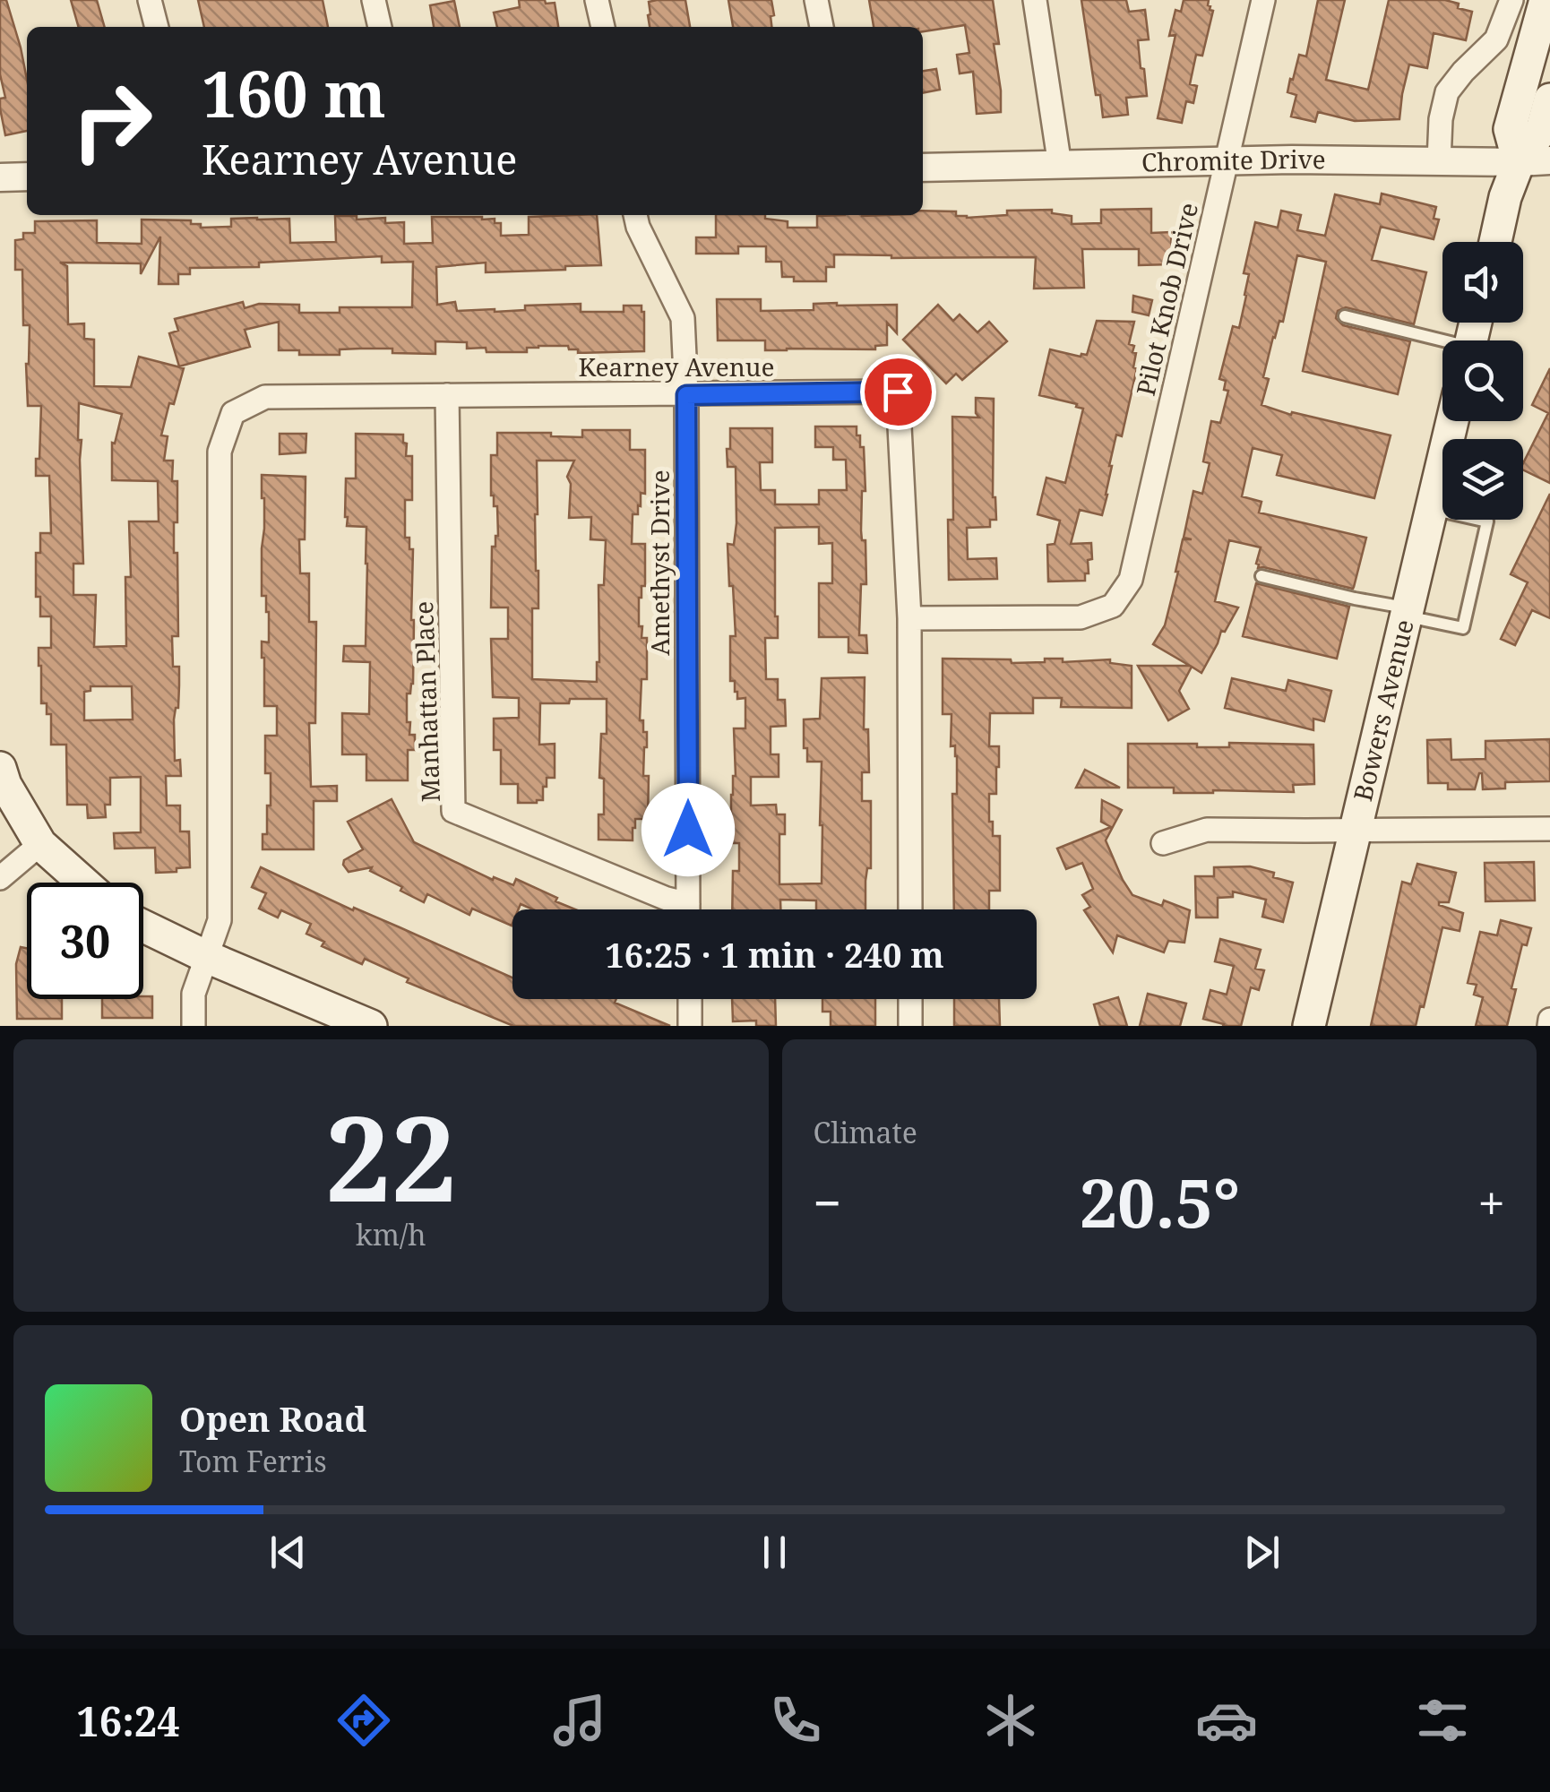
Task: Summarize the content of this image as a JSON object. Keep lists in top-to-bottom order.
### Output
{
  "streets": {
    "main road": ["Bowers Avenue"],
    "street": [
      "Chromite Drive",
      "Pilot Knob Drive",
      "Kearney Avenue",
      "Amethyst Drive",
      "Manhattan Place"
    ]
  },
  "crossings": [
    ["Chromite Drive", "Pilot Knob Drive"],
    ["Pilot Knob Drive", "Kearney Avenue"],
    ["Kearney Avenue", "Amethyst Drive"],
    ["Kearney Avenue", "Manhattan Place"]
  ],
  "page": {
    "turn": ["160 m", "Kearney Avenue"],
    "limit": "30",
    "trip": "16:25 · 1 min · 240 m",
    "tile": [
      ["22", "km/h"],
      "Climate"
    ],
    "heat": ["−", "20.5°", "+"],
    "song": ["Open Road", "Tom Ferris"],
    "tabs": "16:24"
  }
}
